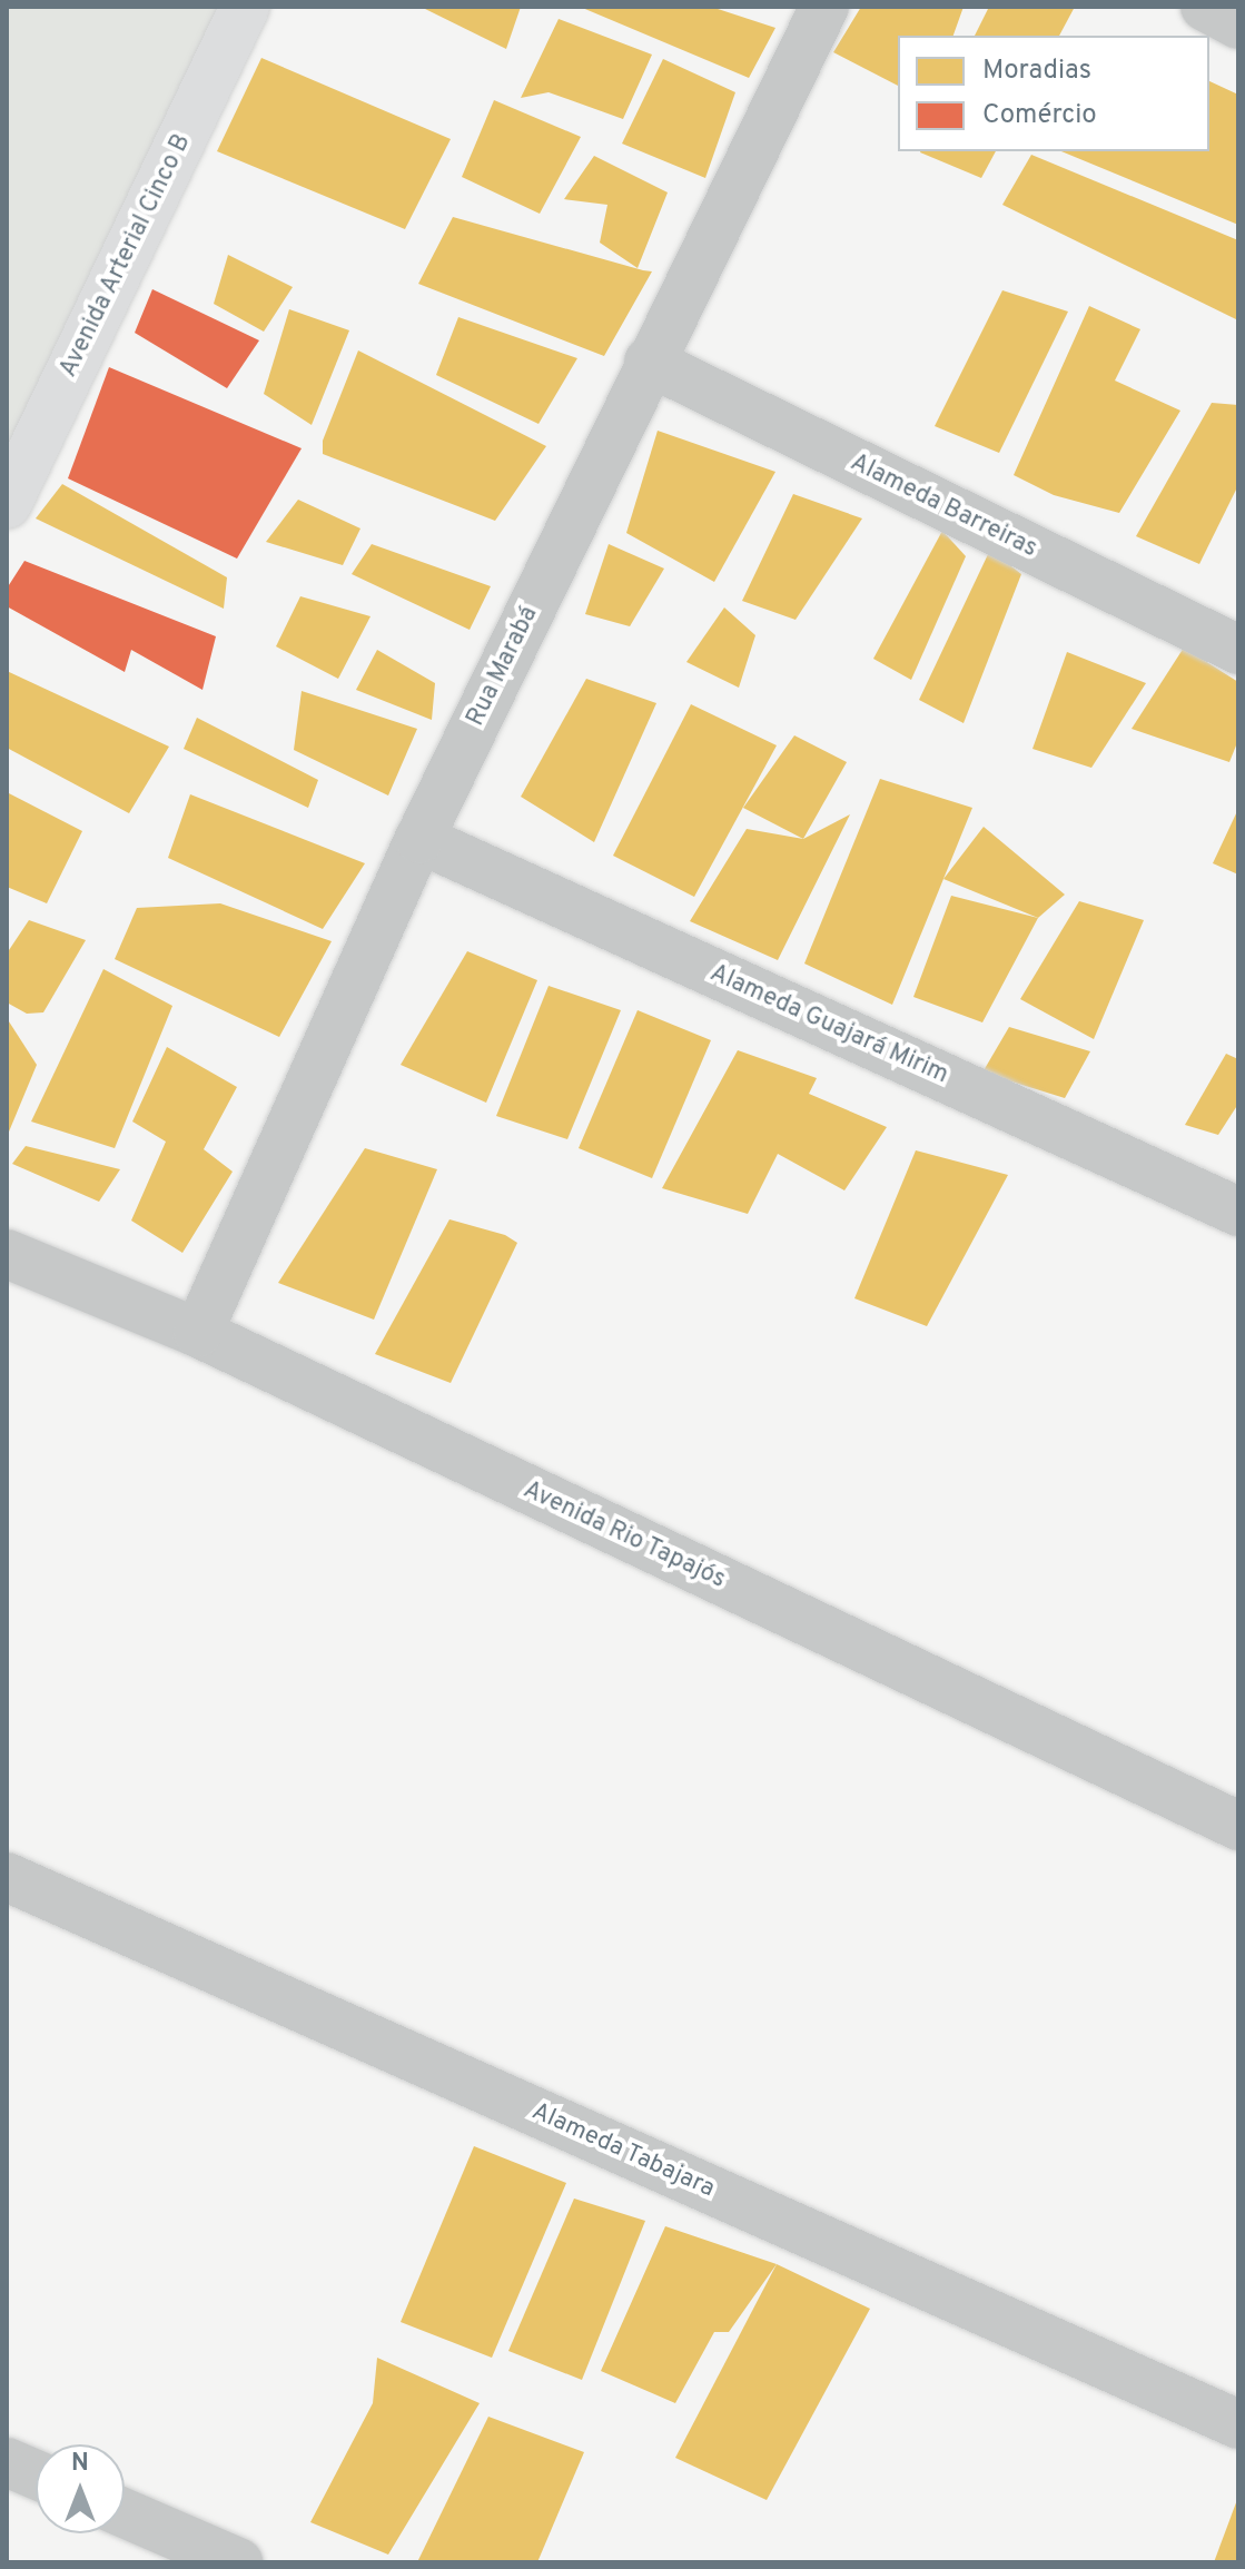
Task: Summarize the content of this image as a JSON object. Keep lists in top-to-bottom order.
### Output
{
  "streets": {
    "main road": ["Avenida Arterial Cinco B"],
    "street": [
      "Alameda Barreiras",
      "Rua Marabá",
      "Alameda Guajará Mirim",
      "Avenida Rio Tapajós",
      "Alameda Tabajara"
    ]
  },
  "crossings": [
    ["Alameda Barreiras", "Rua Marabá"],
    ["Rua Marabá", "Alameda Guajará Mirim"],
    ["Rua Marabá", "Avenida Rio Tapajós"]
  ],
  "legend": ["Moradias", "Comércio"],
  "north": "top"
}
